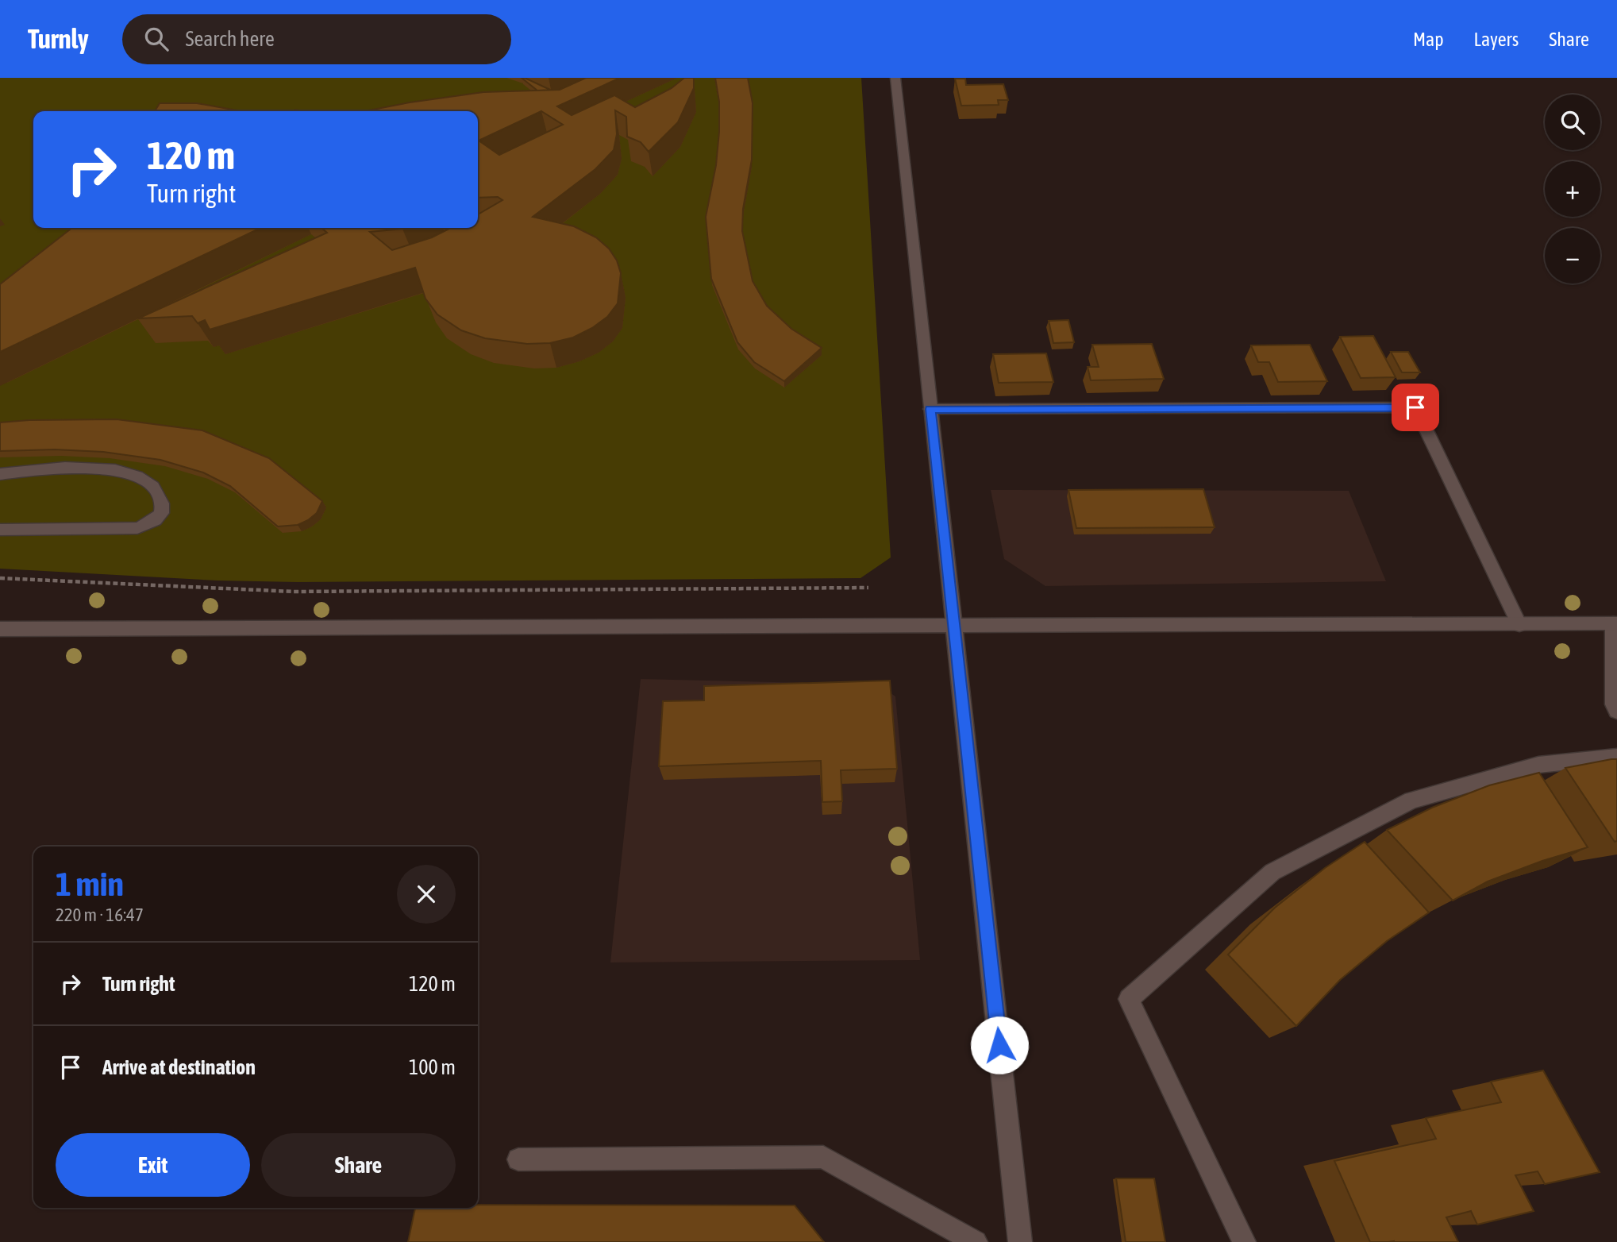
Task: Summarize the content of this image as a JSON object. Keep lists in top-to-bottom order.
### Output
{
  "page": {
    "header": "Turnly",
    "search": "Search here",
    "nav": ["Map", "Layers", "Share"],
    "map_buttons": ["+", "−"],
    "turn": ["120 m", "Turn right"],
    "heading": ["1 min", "220 m · 16:47"],
    "list": [
      {
        "name": "Turn right",
        "value": "120 m"
      },
      {
        "name": "Arrive at destination",
        "value": "100 m"
      }
    ],
    "buttons": ["Exit", "Share"]
  }
}
